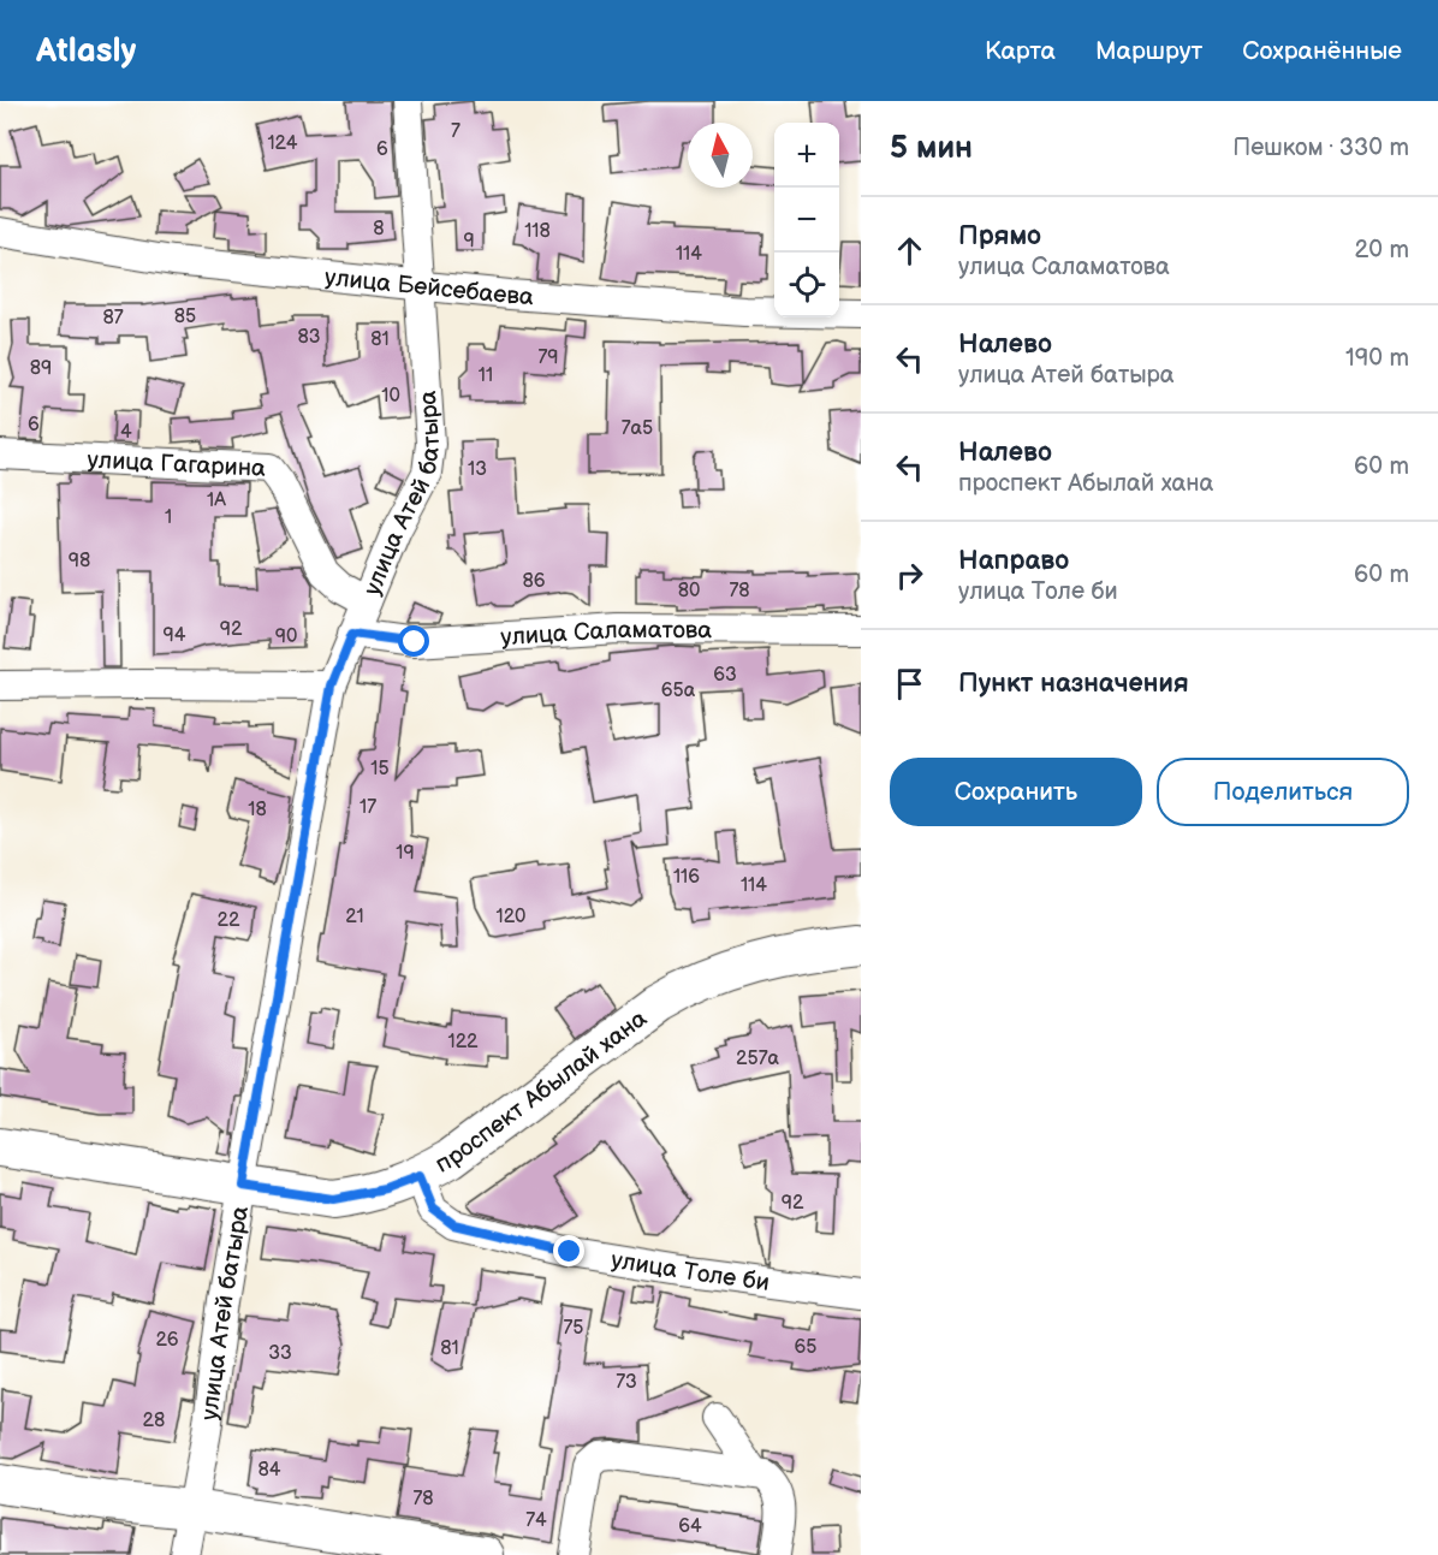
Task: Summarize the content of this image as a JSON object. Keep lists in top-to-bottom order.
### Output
{
  "streets": {
    "main road": ["проспект Абылай хана"],
    "street": [
      "улица Бейсебаева",
      "улица Гагарина",
      "улица Атей батыра",
      "улица Саламатова",
      "улица Толе би"
    ]
  },
  "crossings": [
    ["улица Бейсебаева", "улица Атей батыра"],
    ["улица Гагарина", "улица Атей батыра"],
    ["улица Атей батыра", "улица Саламатова"],
    ["улица Атей батыра", "проспект Абылай хана"],
    ["проспект Абылай хана", "улица Толе би"]
  ],
  "house_numbers": [
    "7",
    "124",
    "6",
    "8",
    "118",
    "9",
    "114",
    "85",
    "87",
    "83",
    "81",
    "79",
    "89",
    "11",
    "10",
    "6",
    "7а5",
    "4",
    "13",
    "1А",
    "1",
    "98",
    "86",
    "80",
    "78",
    "92",
    "94",
    "90",
    "63",
    "65а",
    "15",
    "17",
    "18",
    "19",
    "116",
    "114",
    "21",
    "120",
    "22",
    "122",
    "257а",
    "92",
    "75",
    "26",
    "65",
    "81",
    "33",
    "73",
    "28",
    "84",
    "78",
    "74",
    "64"
  ],
  "north": "top",
  "page": {
    "header": "Atlasly",
    "nav": ["Карта", "Маршрут", "Сохранённые"],
    "heading": ["5 мин", "Пешком · 330 m"],
    "map_buttons": ["+", "−"],
    "list": [
      ["Прямо", "улица Саламатова", "20 m"],
      ["Налево", "улица Атей батыра", "190 m"],
      ["Налево", "проспект Абылай хана", "60 m"],
      ["Направо", "улица Толе би", "60 m"],
      "Пункт назначения"
    ],
    "buttons": ["Сохранить", "Поделиться"]
  }
}
